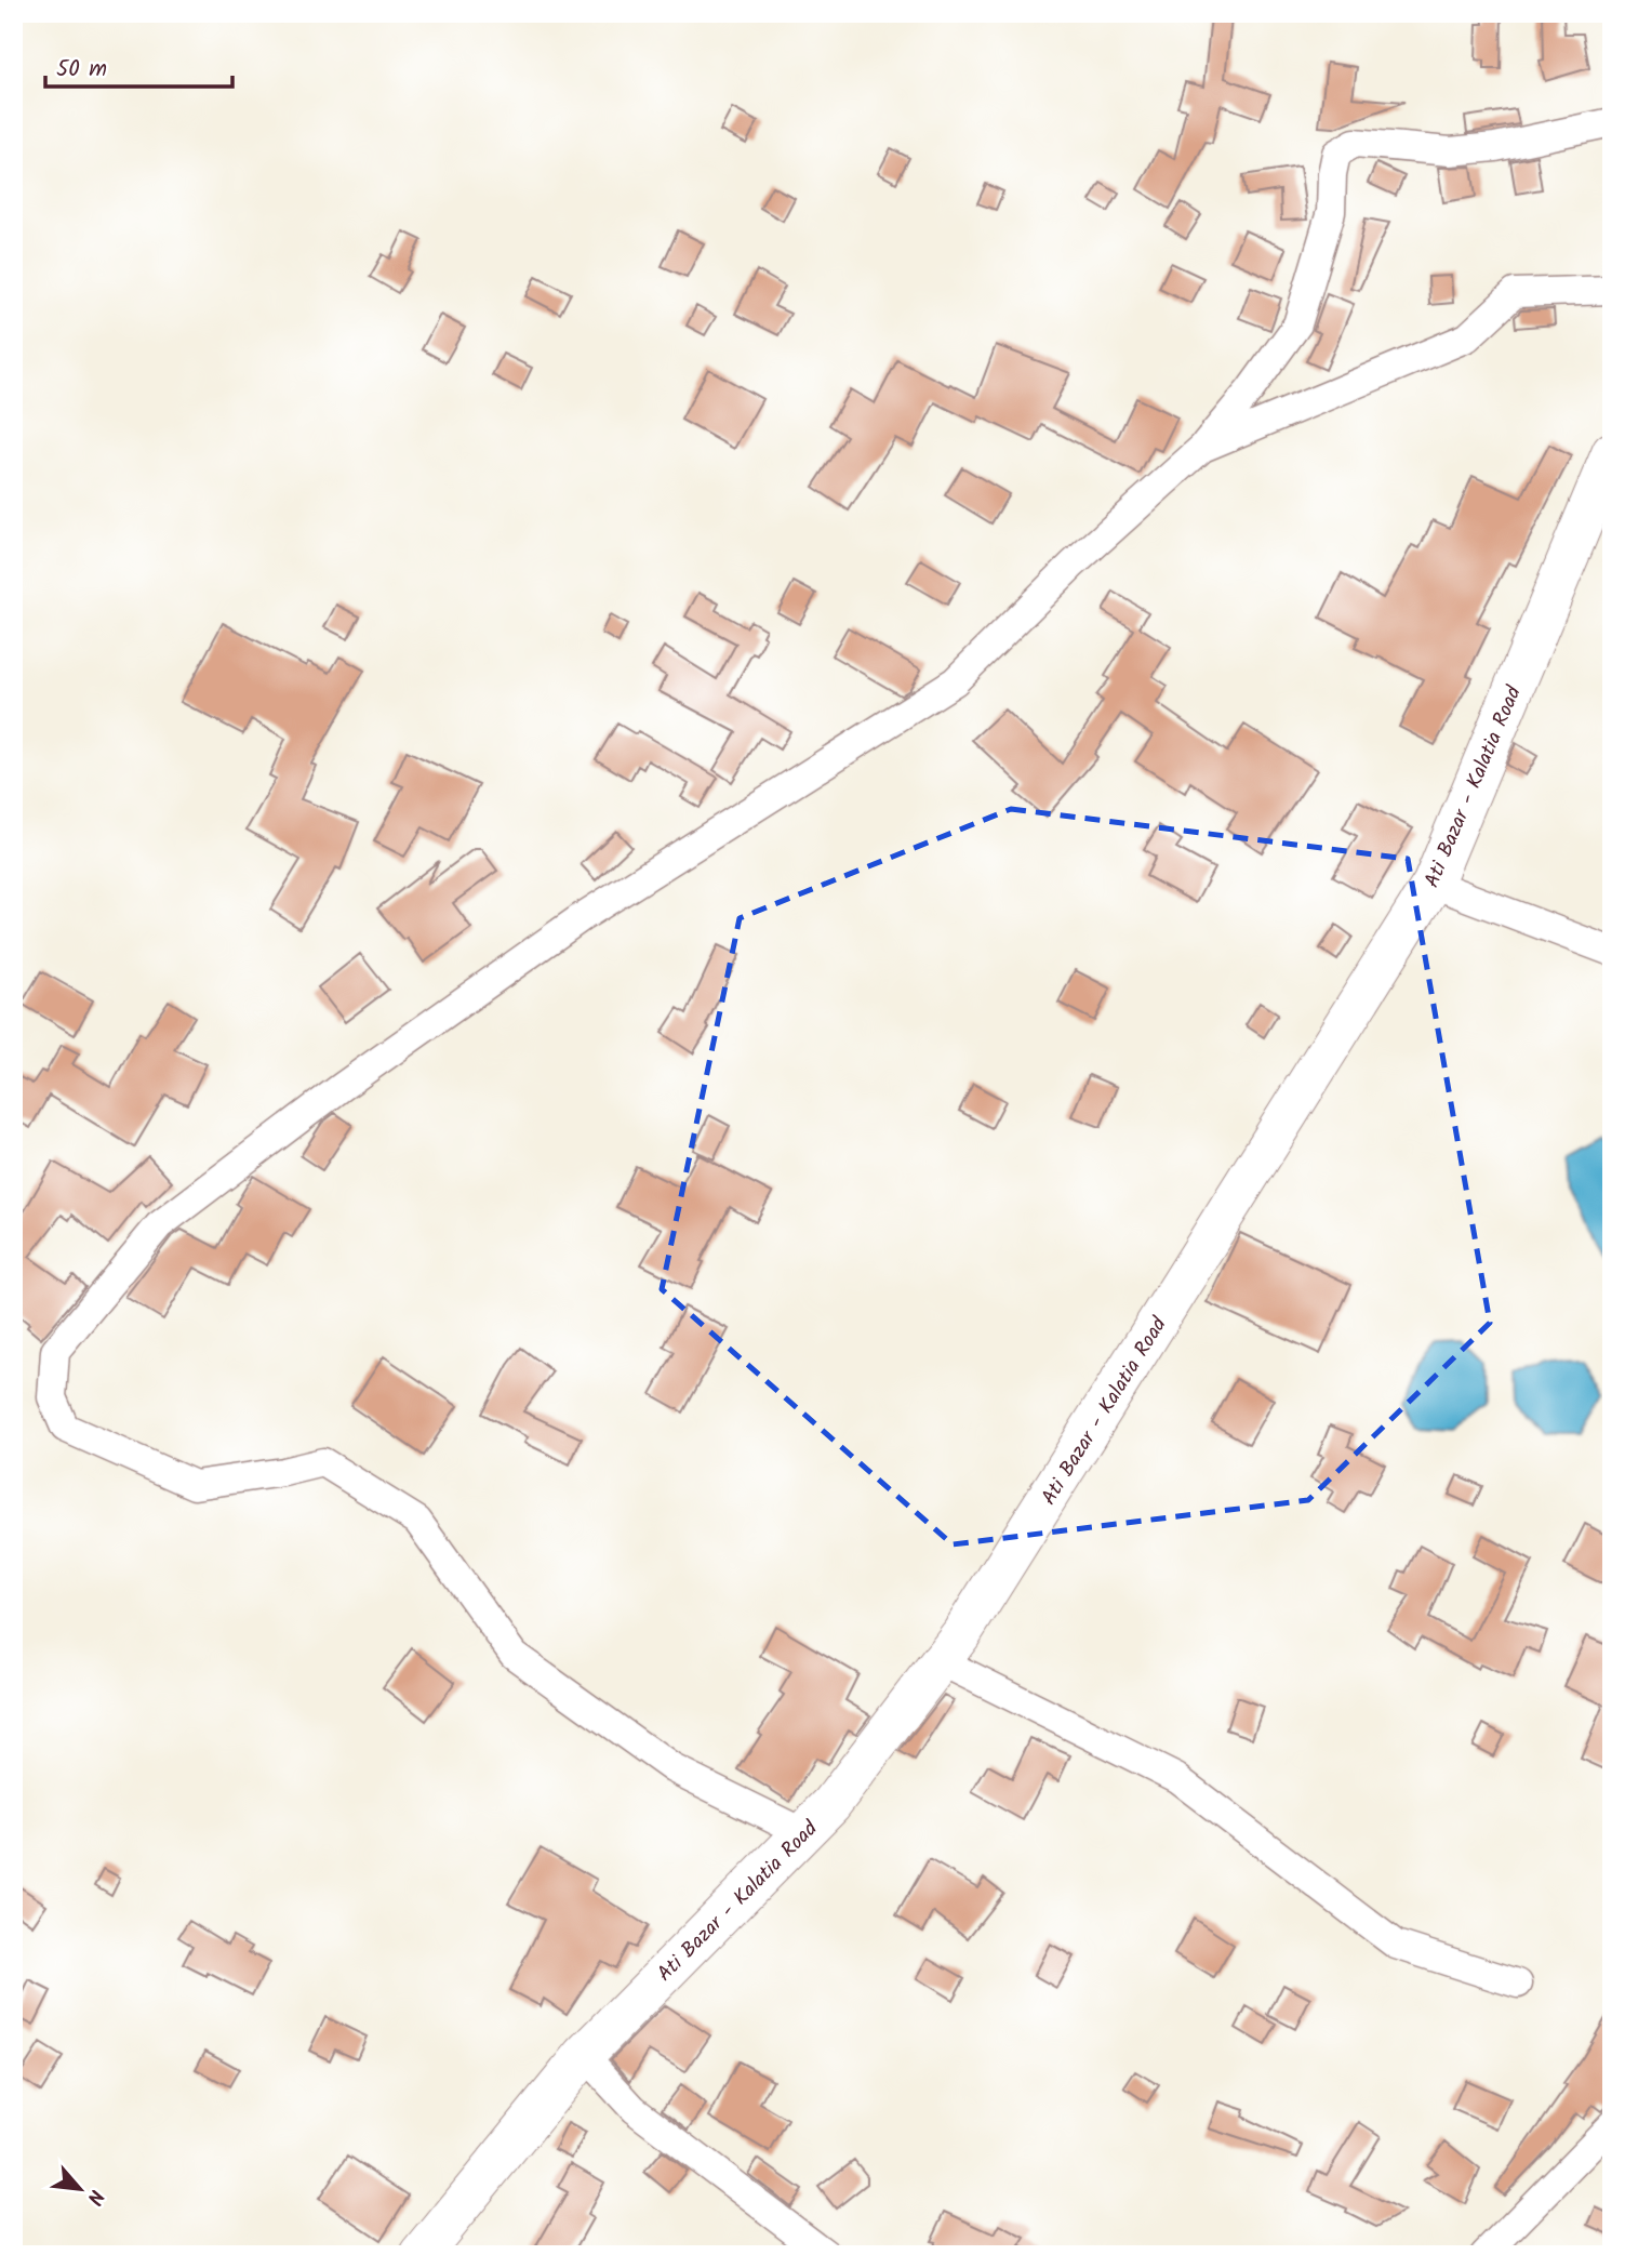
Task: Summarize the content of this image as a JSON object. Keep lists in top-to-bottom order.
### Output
{
  "streets": {
    "main road": ["Ati Bazar - Kalatia Road"]
  },
  "scale_bar": "50 m",
  "north": "bottom right"
}
